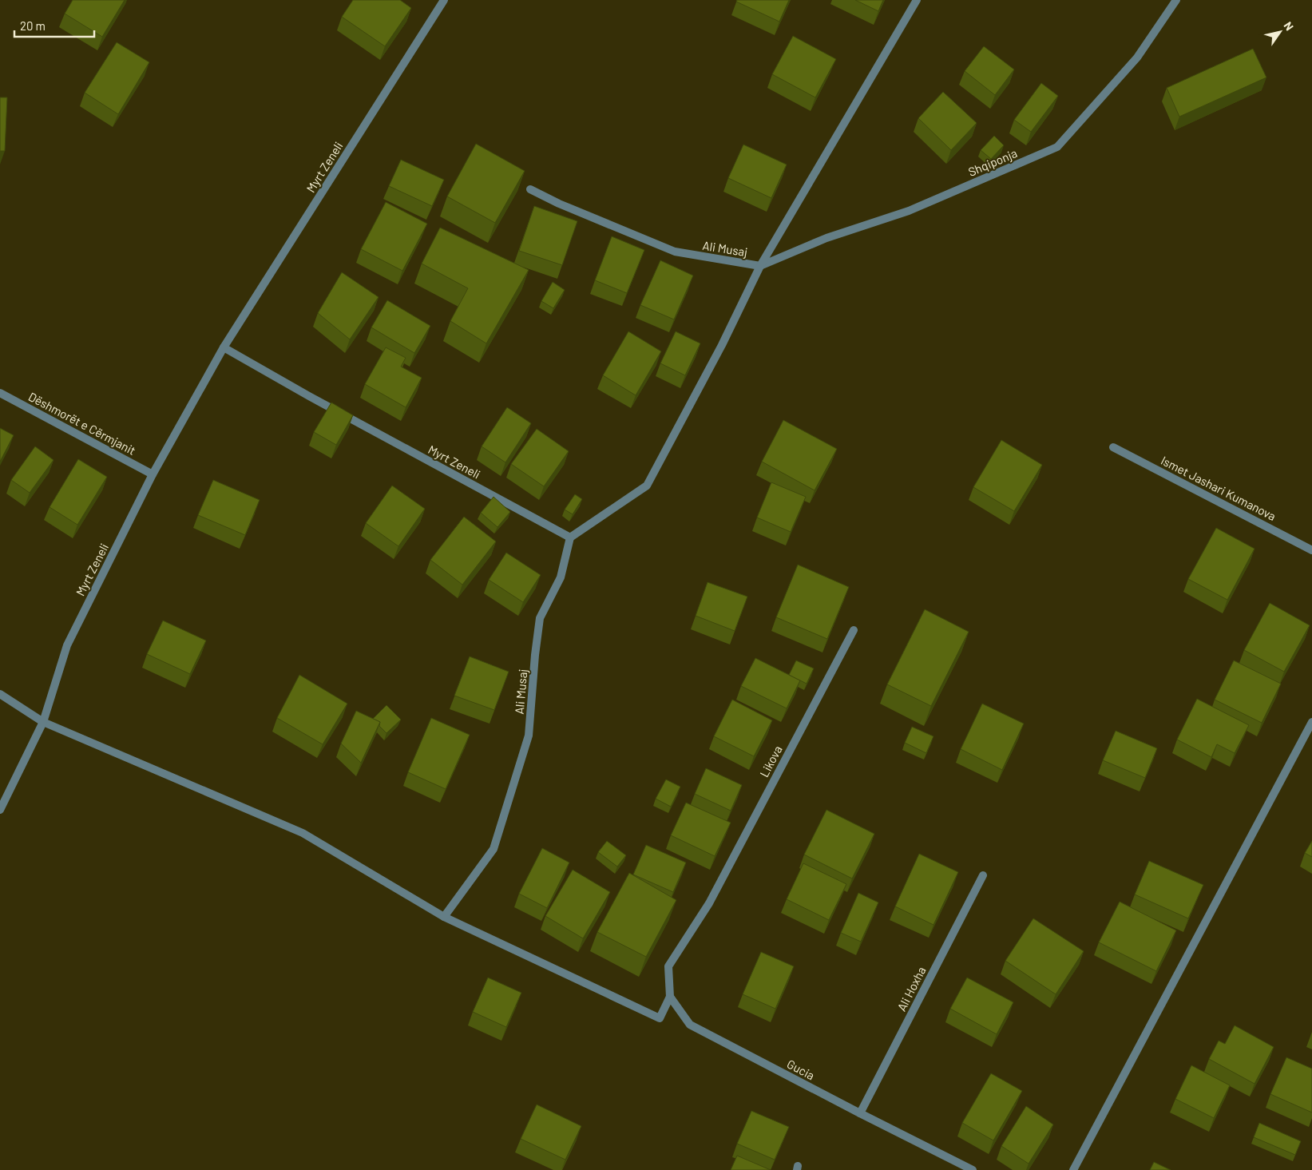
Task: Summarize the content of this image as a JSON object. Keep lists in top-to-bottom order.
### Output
{
  "streets": {
    "street": [
      "Shqiponja",
      "Myrt Zeneli",
      "Ali Musaj",
      "Dëshmorët e Cërmjanit",
      "Ismet Jashari Kumanova",
      "Likova",
      "Ali Hoxha",
      "Gucia"
    ]
  },
  "crossings": [
    ["Shqiponja", "Ali Musaj"],
    ["Myrt Zeneli", "Ali Musaj"],
    ["Myrt Zeneli", "Dëshmorët e Cërmjanit"],
    ["Likova", "Gucia"],
    ["Ali Hoxha", "Gucia"]
  ],
  "scale_bar": "20 m",
  "north": "top right"
}
